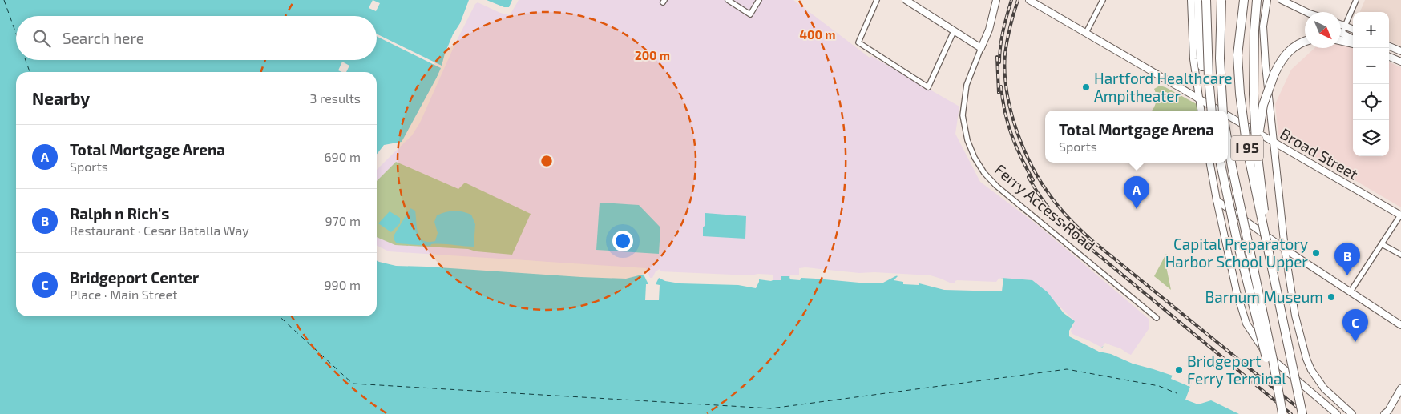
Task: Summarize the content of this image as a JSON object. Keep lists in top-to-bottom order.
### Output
{
  "streets": {
    "highway": ["I 95"],
    "main road": ["Broad Street", "Ferry Access Road"]
  },
  "places": [
    "Hartford Healthcare Ampitheater",
    "Capital Preparatory Harbor School Upper",
    "Barnum Museum",
    "Bridgeport Ferry Terminal"
  ],
  "north": "bottom right",
  "page": {
    "map_buttons": ["+", "−"],
    "search": "Search here",
    "heading": ["Nearby", "3 results"],
    "popup": ["Total Mortgage Arena", "Sports"],
    "list": [
      {
        "mark": "A",
        "name": "Total Mortgage Arena",
        "note": "Sports",
        "value": "690 m"
      },
      {
        "mark": "B",
        "name": "Ralph n Rich's",
        "note": "Restaurant · Cesar Batalla Way",
        "value": "970 m"
      },
      {
        "mark": "C",
        "name": "Bridgeport Center",
        "note": "Place · Main Street",
        "value": "990 m"
      }
    ],
    "pins": ["A", "B", "C"]
  },
  "rings": ["400 m", "200 m"]
}
